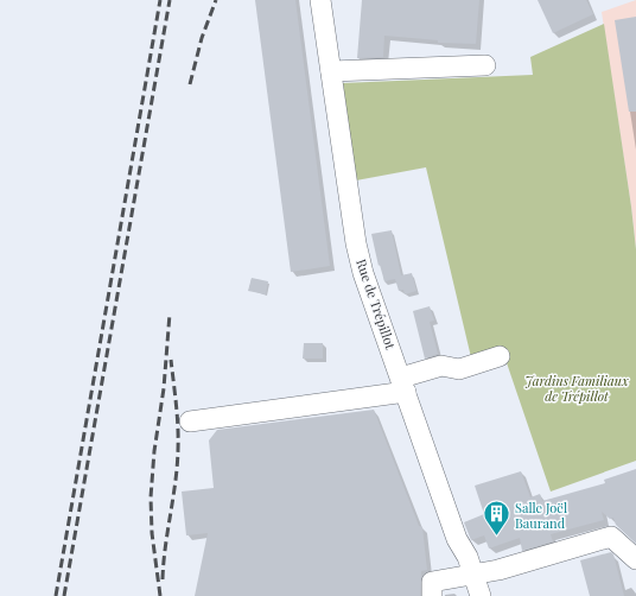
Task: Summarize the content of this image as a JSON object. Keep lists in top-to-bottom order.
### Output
{
  "streets": {
    "street": ["Rue de Trépillot"]
  },
  "parks": ["Jardins Familiaux de Trépillot"],
  "places": {
    "building": ["Salle Joël Baurand"]
  }
}
